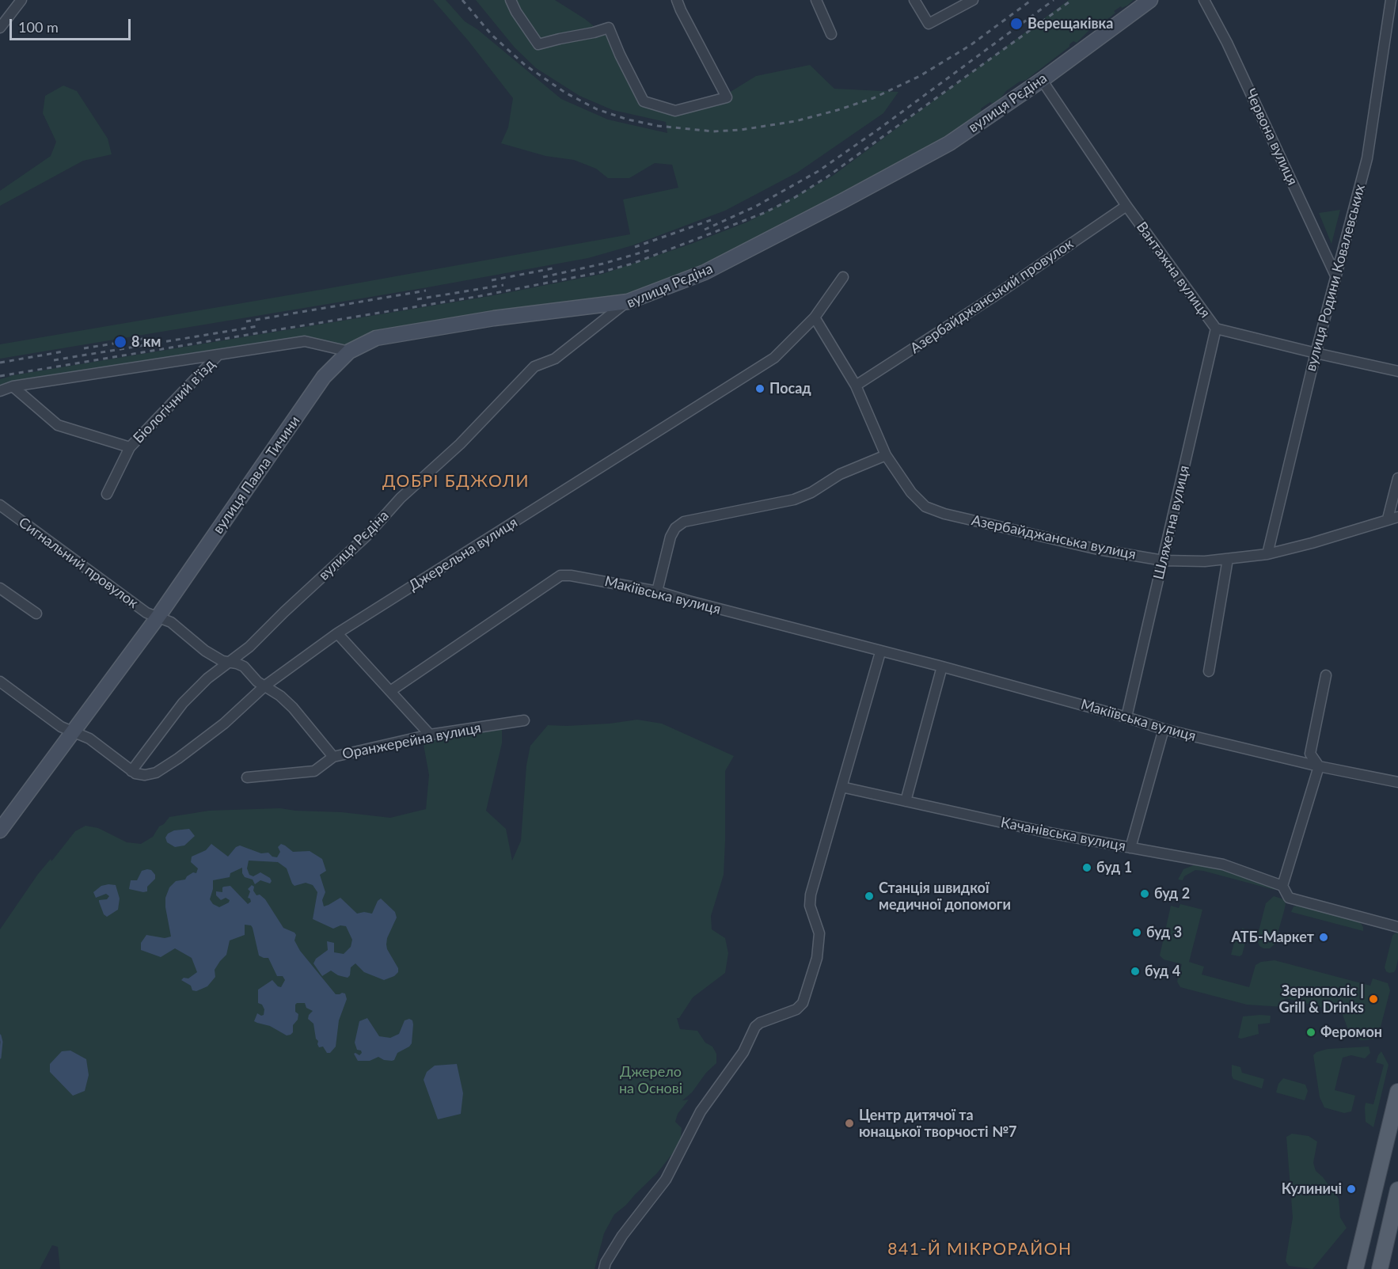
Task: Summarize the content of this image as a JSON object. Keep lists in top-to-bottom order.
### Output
{
  "streets": {
    "main road": ["вулиця Рєдіна", "вулиця Павла Тичини"],
    "street": [
      "Червона вулиця",
      "Вантажна вулиця",
      "вулиця Родини Ковалевських",
      "Азербайджанський провулок",
      "Біологічний в’їзд",
      "Шляхетна вулиця",
      "Азербайджанська вулиця",
      "Джерельна вулиця",
      "Сигнальний провулок",
      "Макіївська вулиця",
      "Оранжерейна вулиця",
      "Качанівська вулиця"
    ]
  },
  "crossings": [
    ["вулиця Рєдіна", "Вантажна вулиця"],
    ["вулиця Рєдіна", "вулиця Павла Тичини"],
    ["вулиця Рєдіна", "Джерельна вулиця"],
    ["вулиця Рєдіна", "Сигнальний провулок"],
    ["Червона вулиця", "вулиця Родини Ковалевських"],
    ["Вантажна вулиця", "вулиця Родини Ковалевських"],
    ["Вантажна вулиця", "Азербайджанський провулок"],
    ["Вантажна вулиця", "Шляхетна вулиця"],
    ["вулиця Родини Ковалевських", "Азербайджанська вулиця"],
    ["Азербайджанський провулок", "Азербайджанська вулиця"],
    ["вулиця Павла Тичини", "Сигнальний провулок"],
    ["Шляхетна вулиця", "Азербайджанська вулиця"],
    ["Шляхетна вулиця", "Макіївська вулиця"],
    ["Азербайджанська вулиця", "Джерельна вулиця"],
    ["Джерельна вулиця", "Сигнальний провулок"],
    ["Сигнальний провулок", "Оранжерейна вулиця"]
  ],
  "districts": ["ДОБРІ БДЖОЛИ", "841-Й МІКРОРАЙОН"],
  "parks": ["Джерело на Основі"],
  "places": [
    "Верещаківка",
    "8 км",
    "Посад",
    "буд 1",
    "буд 2",
    "Станція швидкої медичної допомоги",
    "буд 3",
    "АТБ-Маркет",
    "буд 4",
    "Зернополіс | Grill & Drinks",
    "Феромон",
    "Центр дитячої та юнацької творчості №7",
    "Кулиничі"
  ],
  "scale_bar": "100 m"
}
